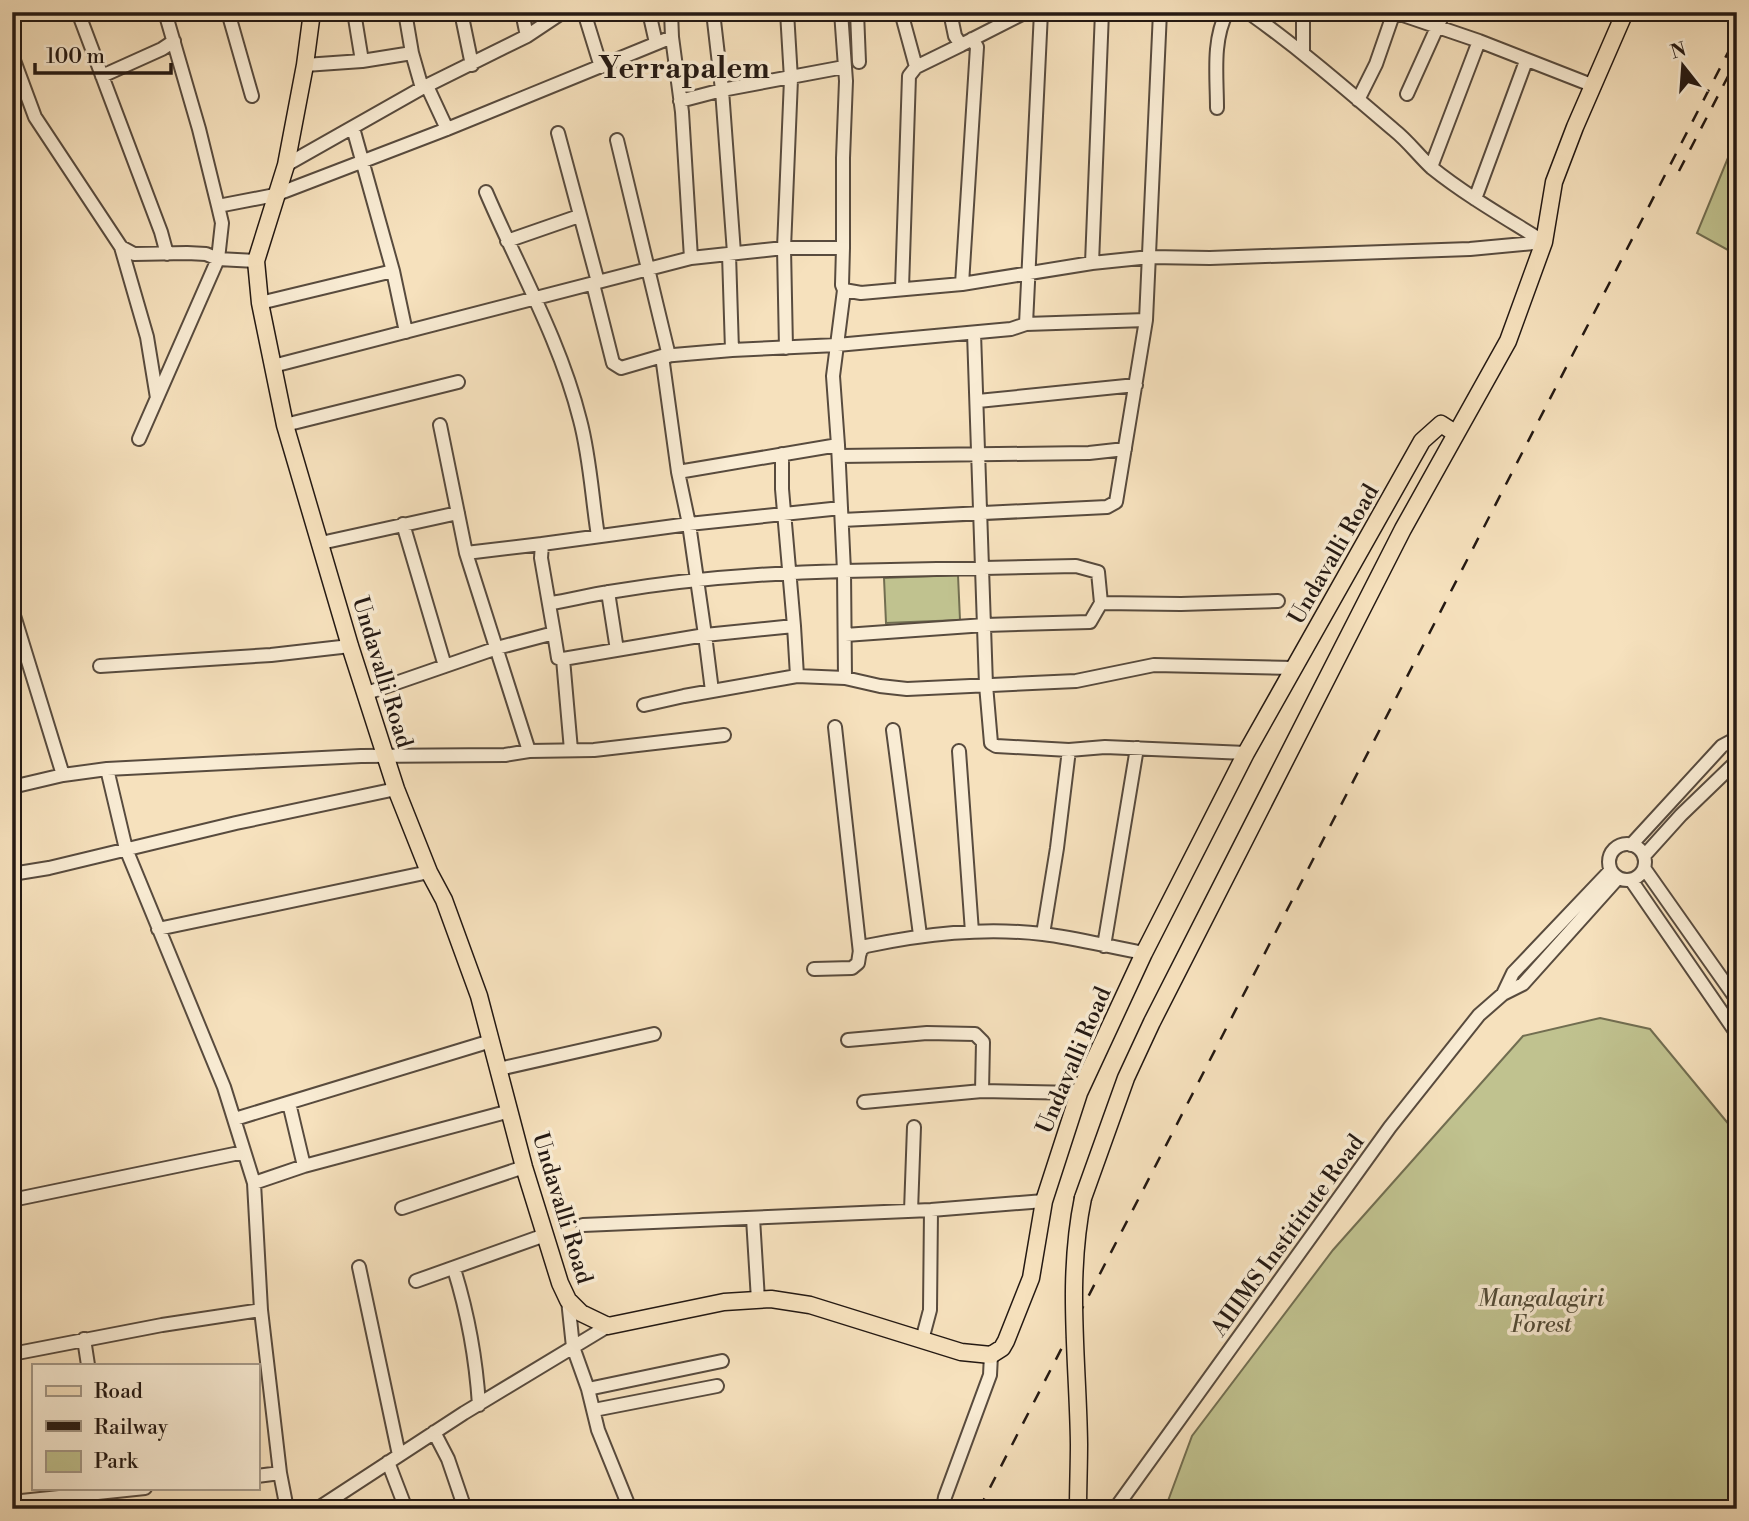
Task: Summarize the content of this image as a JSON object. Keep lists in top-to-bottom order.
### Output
{
  "streets": {
    "main road": ["Undavalli Road"],
    "street": ["AIIIMS Instititute Road"]
  },
  "districts": ["Yerrapalem"],
  "parks": ["Mangalagiri Forest"],
  "legend": ["Road", "Railway", "Park"],
  "scale_bar": "100 m",
  "north": "top"
}
